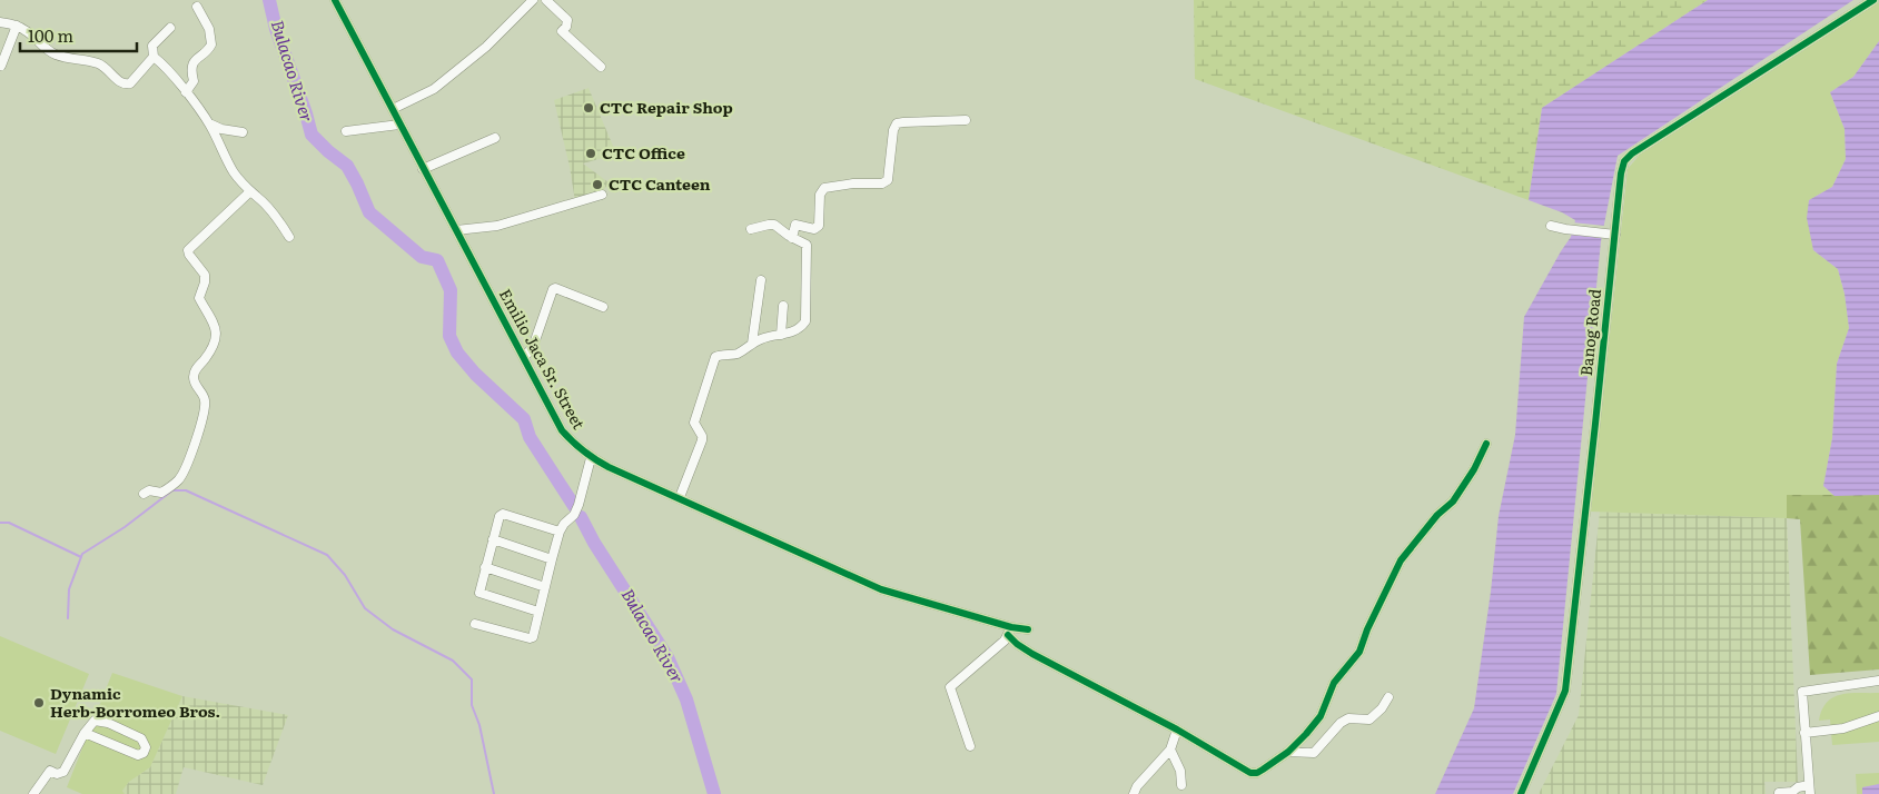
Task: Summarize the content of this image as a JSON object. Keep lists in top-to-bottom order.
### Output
{
  "streets": {
    "street": ["Banog Road", "Emilio Jaca Sr. Street"]
  },
  "water": ["Bulacao River"],
  "places": [
    "CTC Repair Shop",
    "CTC Office",
    "CTC Canteen",
    "Dynamic Herb-Borromeo Bros."
  ],
  "scale_bar": "100 m"
}
